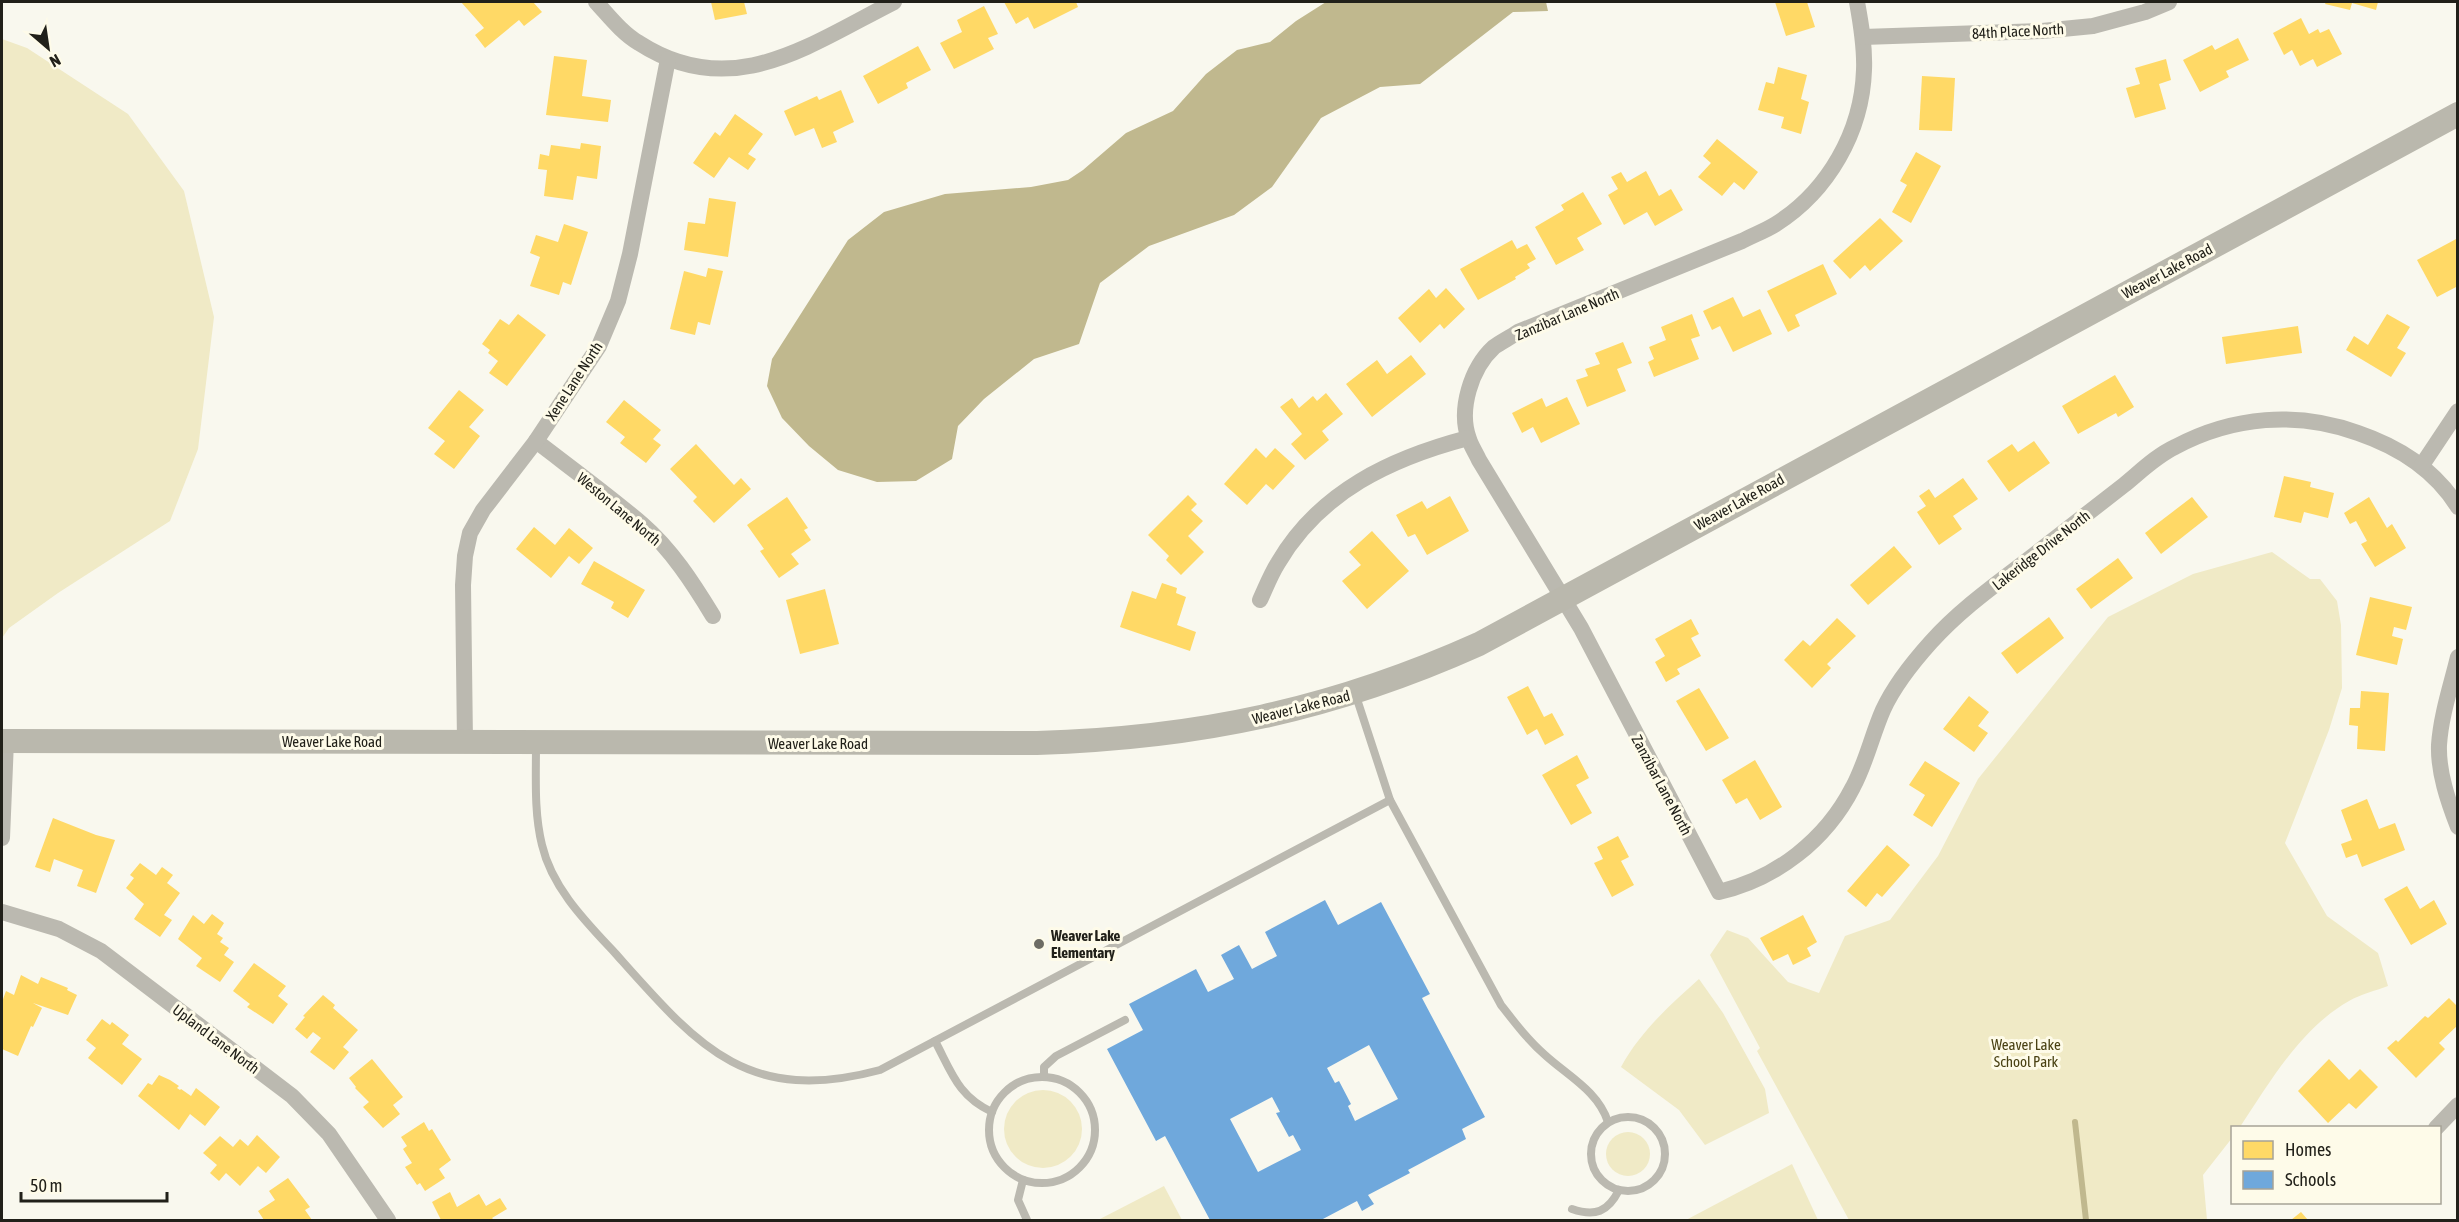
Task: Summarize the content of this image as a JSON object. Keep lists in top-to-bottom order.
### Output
{
  "streets": {
    "main road": ["Weaver Lake Road"],
    "street": [
      "84th Place North",
      "Zanzibar Lane North",
      "Xene Lane North",
      "Weston Lane North",
      "Lakeridge Drive North",
      "Upland Lane North"
    ]
  },
  "crossings": [
    ["84th Place North", "Zanzibar Lane North"],
    ["Weaver Lake Road", "Zanzibar Lane North"],
    ["Weaver Lake Road", "Xene Lane North"],
    ["Zanzibar Lane North", "Lakeridge Drive North"],
    ["Xene Lane North", "Weston Lane North"]
  ],
  "parks": ["Weaver Lake School Park"],
  "places": ["Weaver Lake Elementary"],
  "legend": ["Homes", "Schools"],
  "scale_bar": "50 m",
  "north": "bottom right"
}
